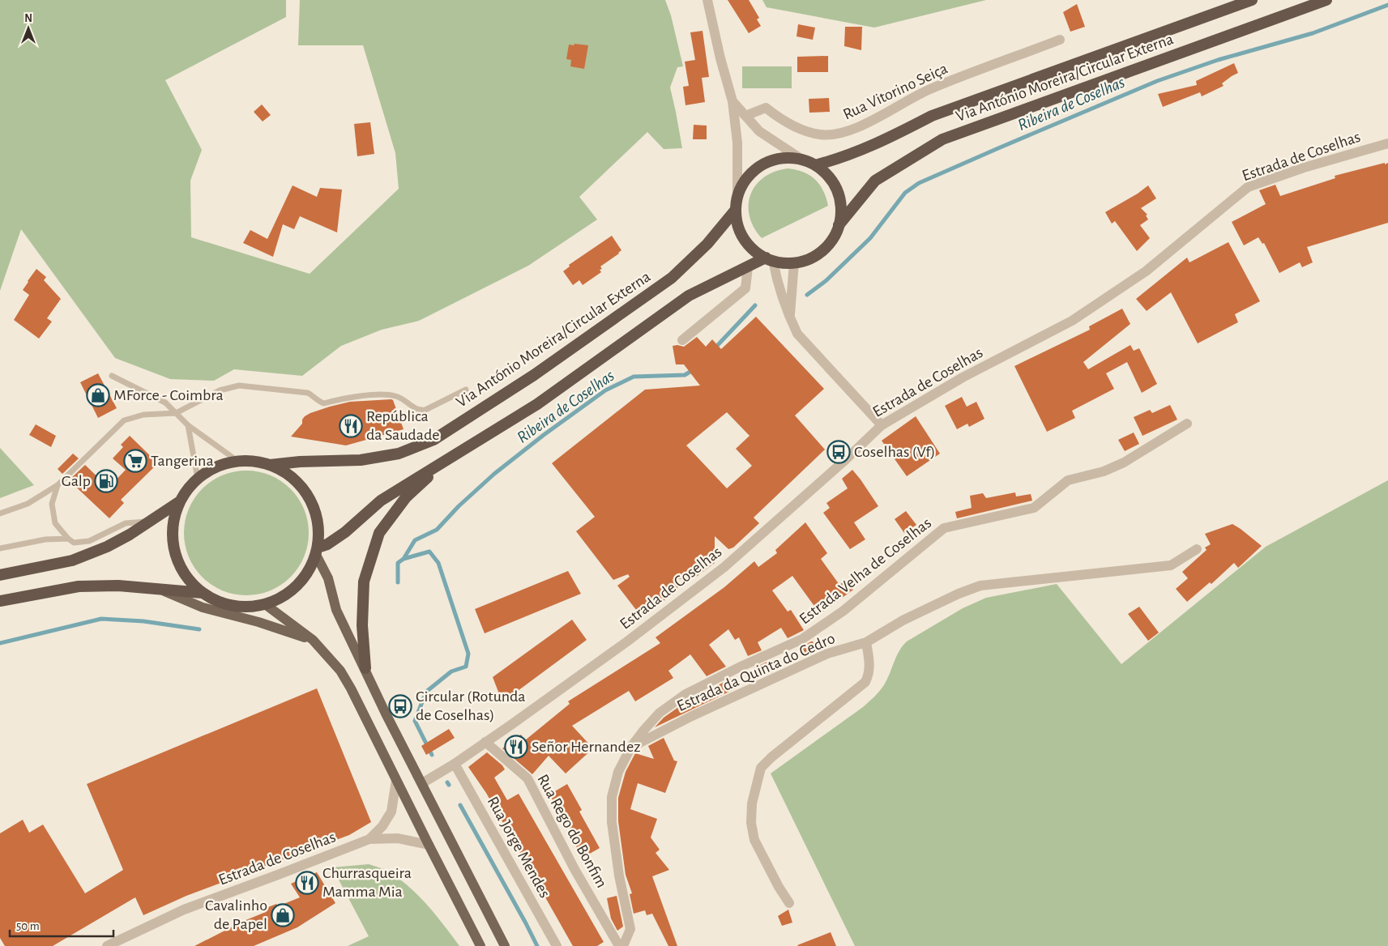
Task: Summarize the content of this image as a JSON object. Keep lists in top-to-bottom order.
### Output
{
  "streets": {
    "highway": ["Via António Moreira/Circular Externa"],
    "street": [
      "Rua Vitorino Seiça",
      "Estrada de Coselhas",
      "Estrada Velha de Coselhas",
      "Estrada da Quinta do Cedro",
      "Rua Rego do Bonfim",
      "Rua Jorge Mendes"
    ]
  },
  "crossings": [
    ["Estrada de Coselhas", "Rua Rego do Bonfim"],
    ["Estrada de Coselhas", "Rua Jorge Mendes"],
    ["Estrada Velha de Coselhas", "Estrada da Quinta do Cedro"]
  ],
  "water": ["Ribeira de Coselhas"],
  "places": {
    "shop": ["MForce - Coimbra", "Cavalinho de Papel"],
    "restaurant": ["República da Saudade", "Señor Hernandez", "Churrasqueira Mamma Mia"],
    "bus stop": ["Coselhas (Vf)", "Circular (Rotunda de Coselhas)"],
    "supermarket": ["Tangerina"],
    "fuel station": ["Galp"]
  },
  "scale_bar": "50 m",
  "north": "top"
}
